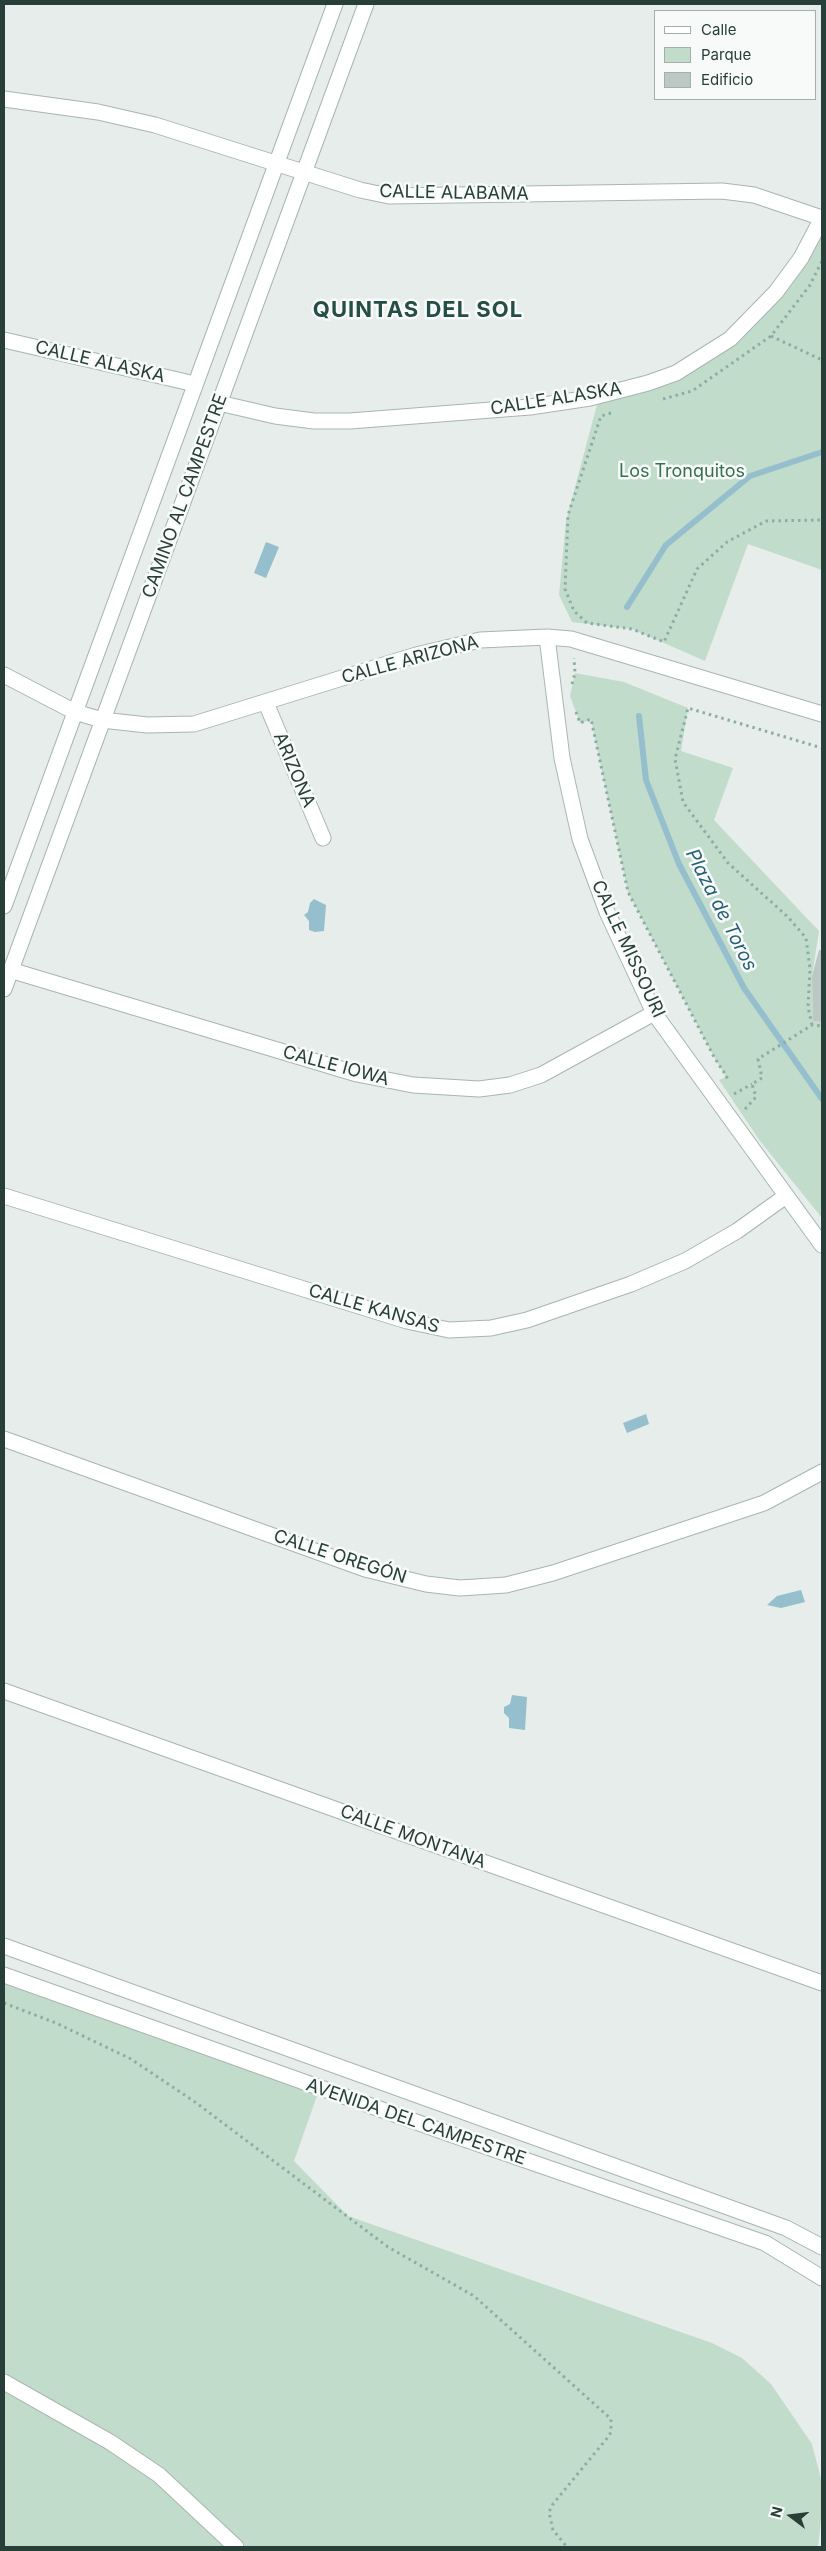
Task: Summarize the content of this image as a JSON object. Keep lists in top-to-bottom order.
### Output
{
  "streets": {
    "street": [
      "CALLE ALABAMA",
      "CALLE ALASKA",
      "CAMINO AL CAMPESTRE",
      "CALLE ARIZONA",
      "ARIZONA",
      "CALLE MISSOURI",
      "CALLE IOWA",
      "CALLE KANSAS",
      "CALLE OREGÓN",
      "CALLE MONTANA",
      "AVENIDA DEL CAMPESTRE"
    ]
  },
  "crossings": [
    ["CALLE ALABAMA", "CALLE ALASKA"],
    ["CALLE ALABAMA", "CAMINO AL CAMPESTRE"],
    ["CALLE ALASKA", "CAMINO AL CAMPESTRE"],
    ["CAMINO AL CAMPESTRE", "CALLE ARIZONA"],
    ["CAMINO AL CAMPESTRE", "CALLE IOWA"],
    ["CALLE ARIZONA", "ARIZONA"],
    ["CALLE ARIZONA", "CALLE MISSOURI"],
    ["CALLE MISSOURI", "CALLE IOWA"],
    ["CALLE MISSOURI", "CALLE KANSAS"]
  ],
  "districts": ["QUINTAS DEL SOL"],
  "water": ["Plaza de Toros"],
  "parks": ["Los Tronquitos"],
  "legend": ["Calle", "Parque", "Edificio"],
  "north": "left"
}
